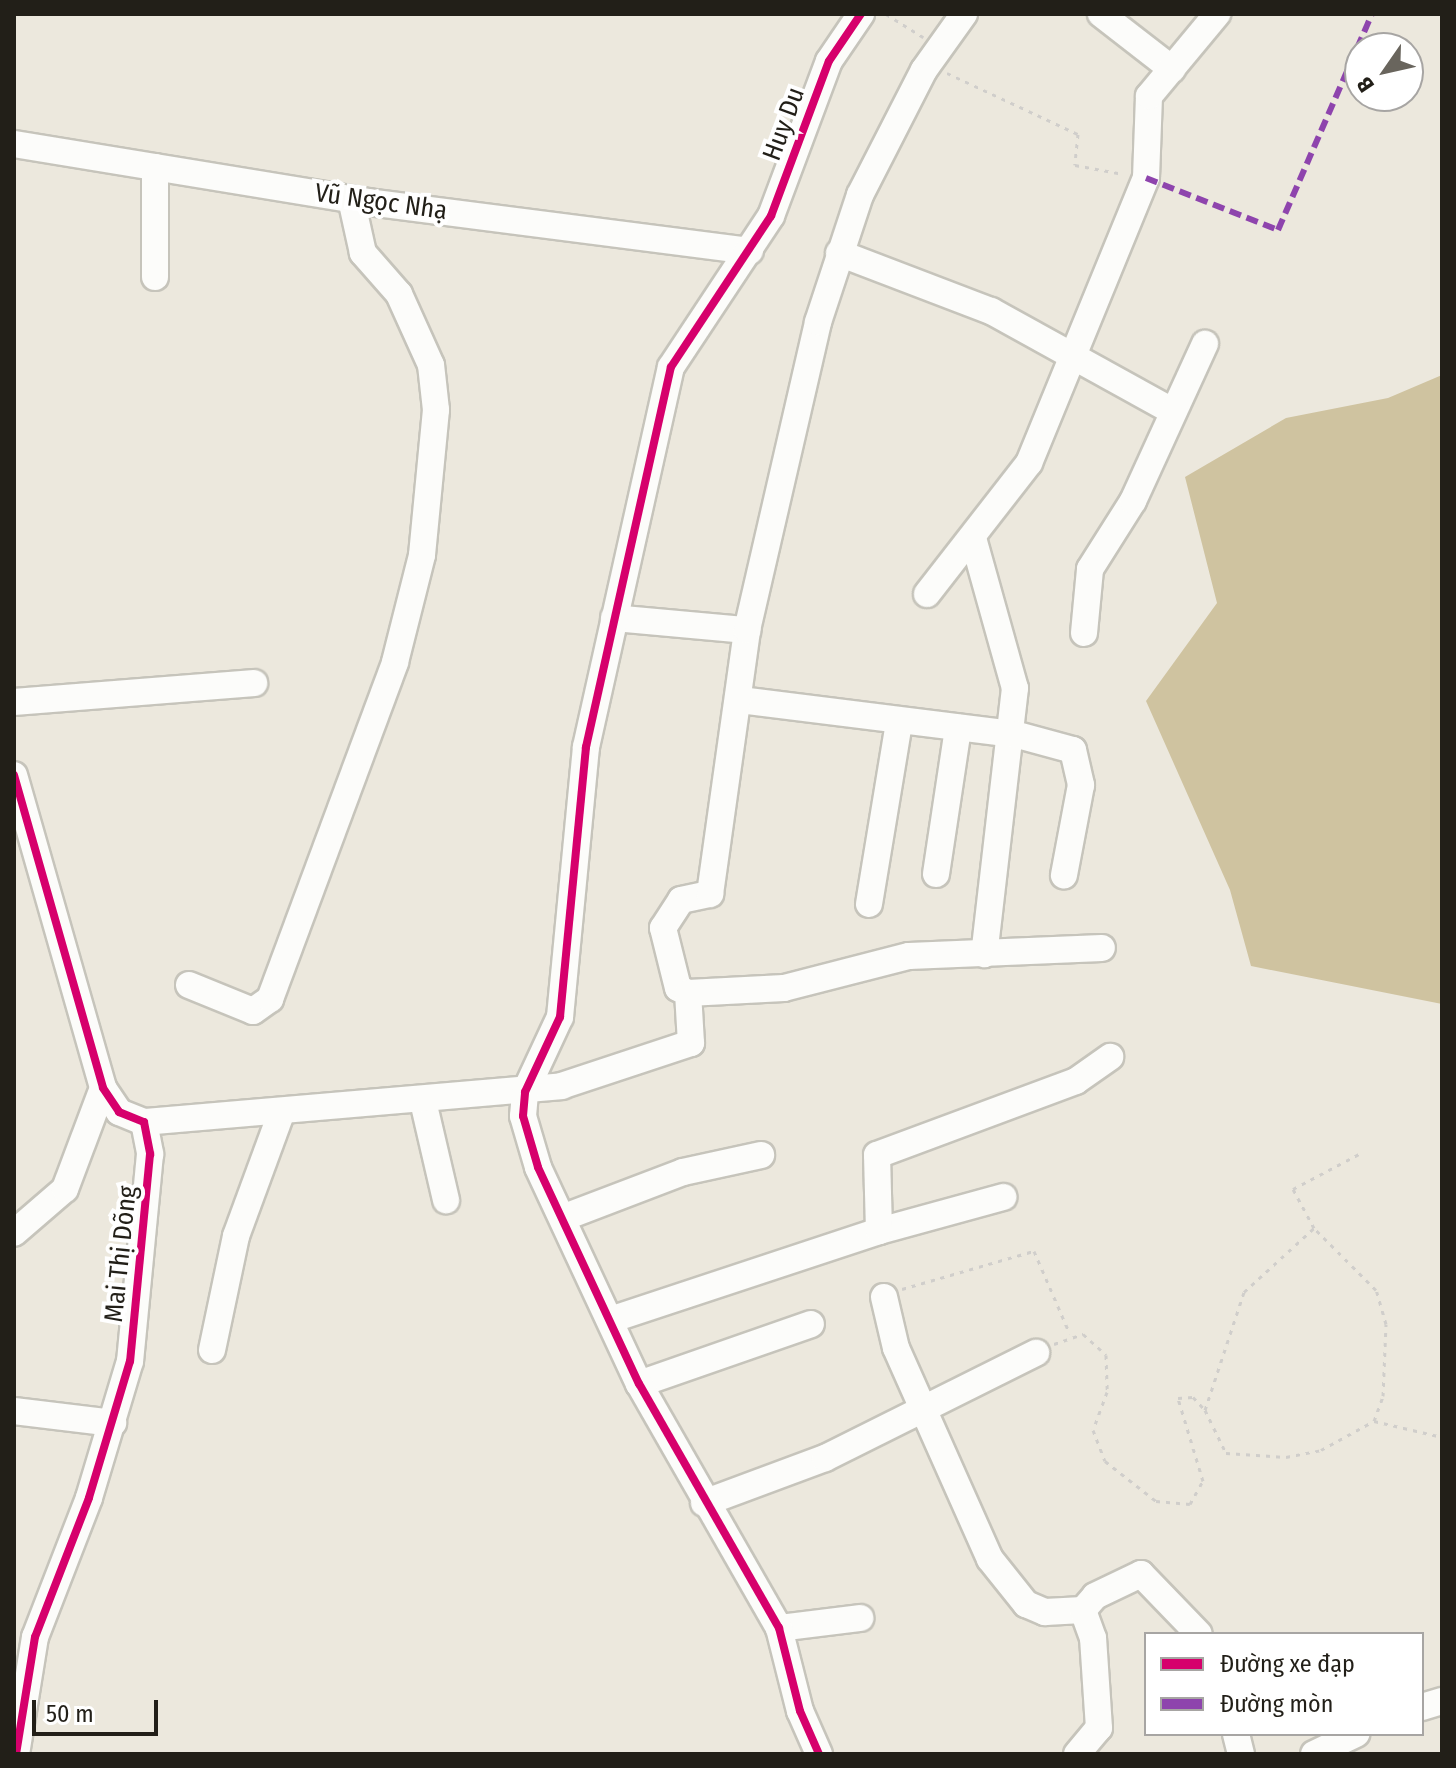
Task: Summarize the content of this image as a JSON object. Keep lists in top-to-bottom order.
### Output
{
  "streets": {
    "street": ["Huy Du", "Vũ Ngọc Nhạ", "Mai Thị Dõng"]
  },
  "crossings": [
    ["Huy Du", "Vũ Ngọc Nhạ"]
  ],
  "legend": ["Đường xe đạp", "Đường mòn"],
  "scale_bar": "50 m",
  "north": "bottom left"
}
